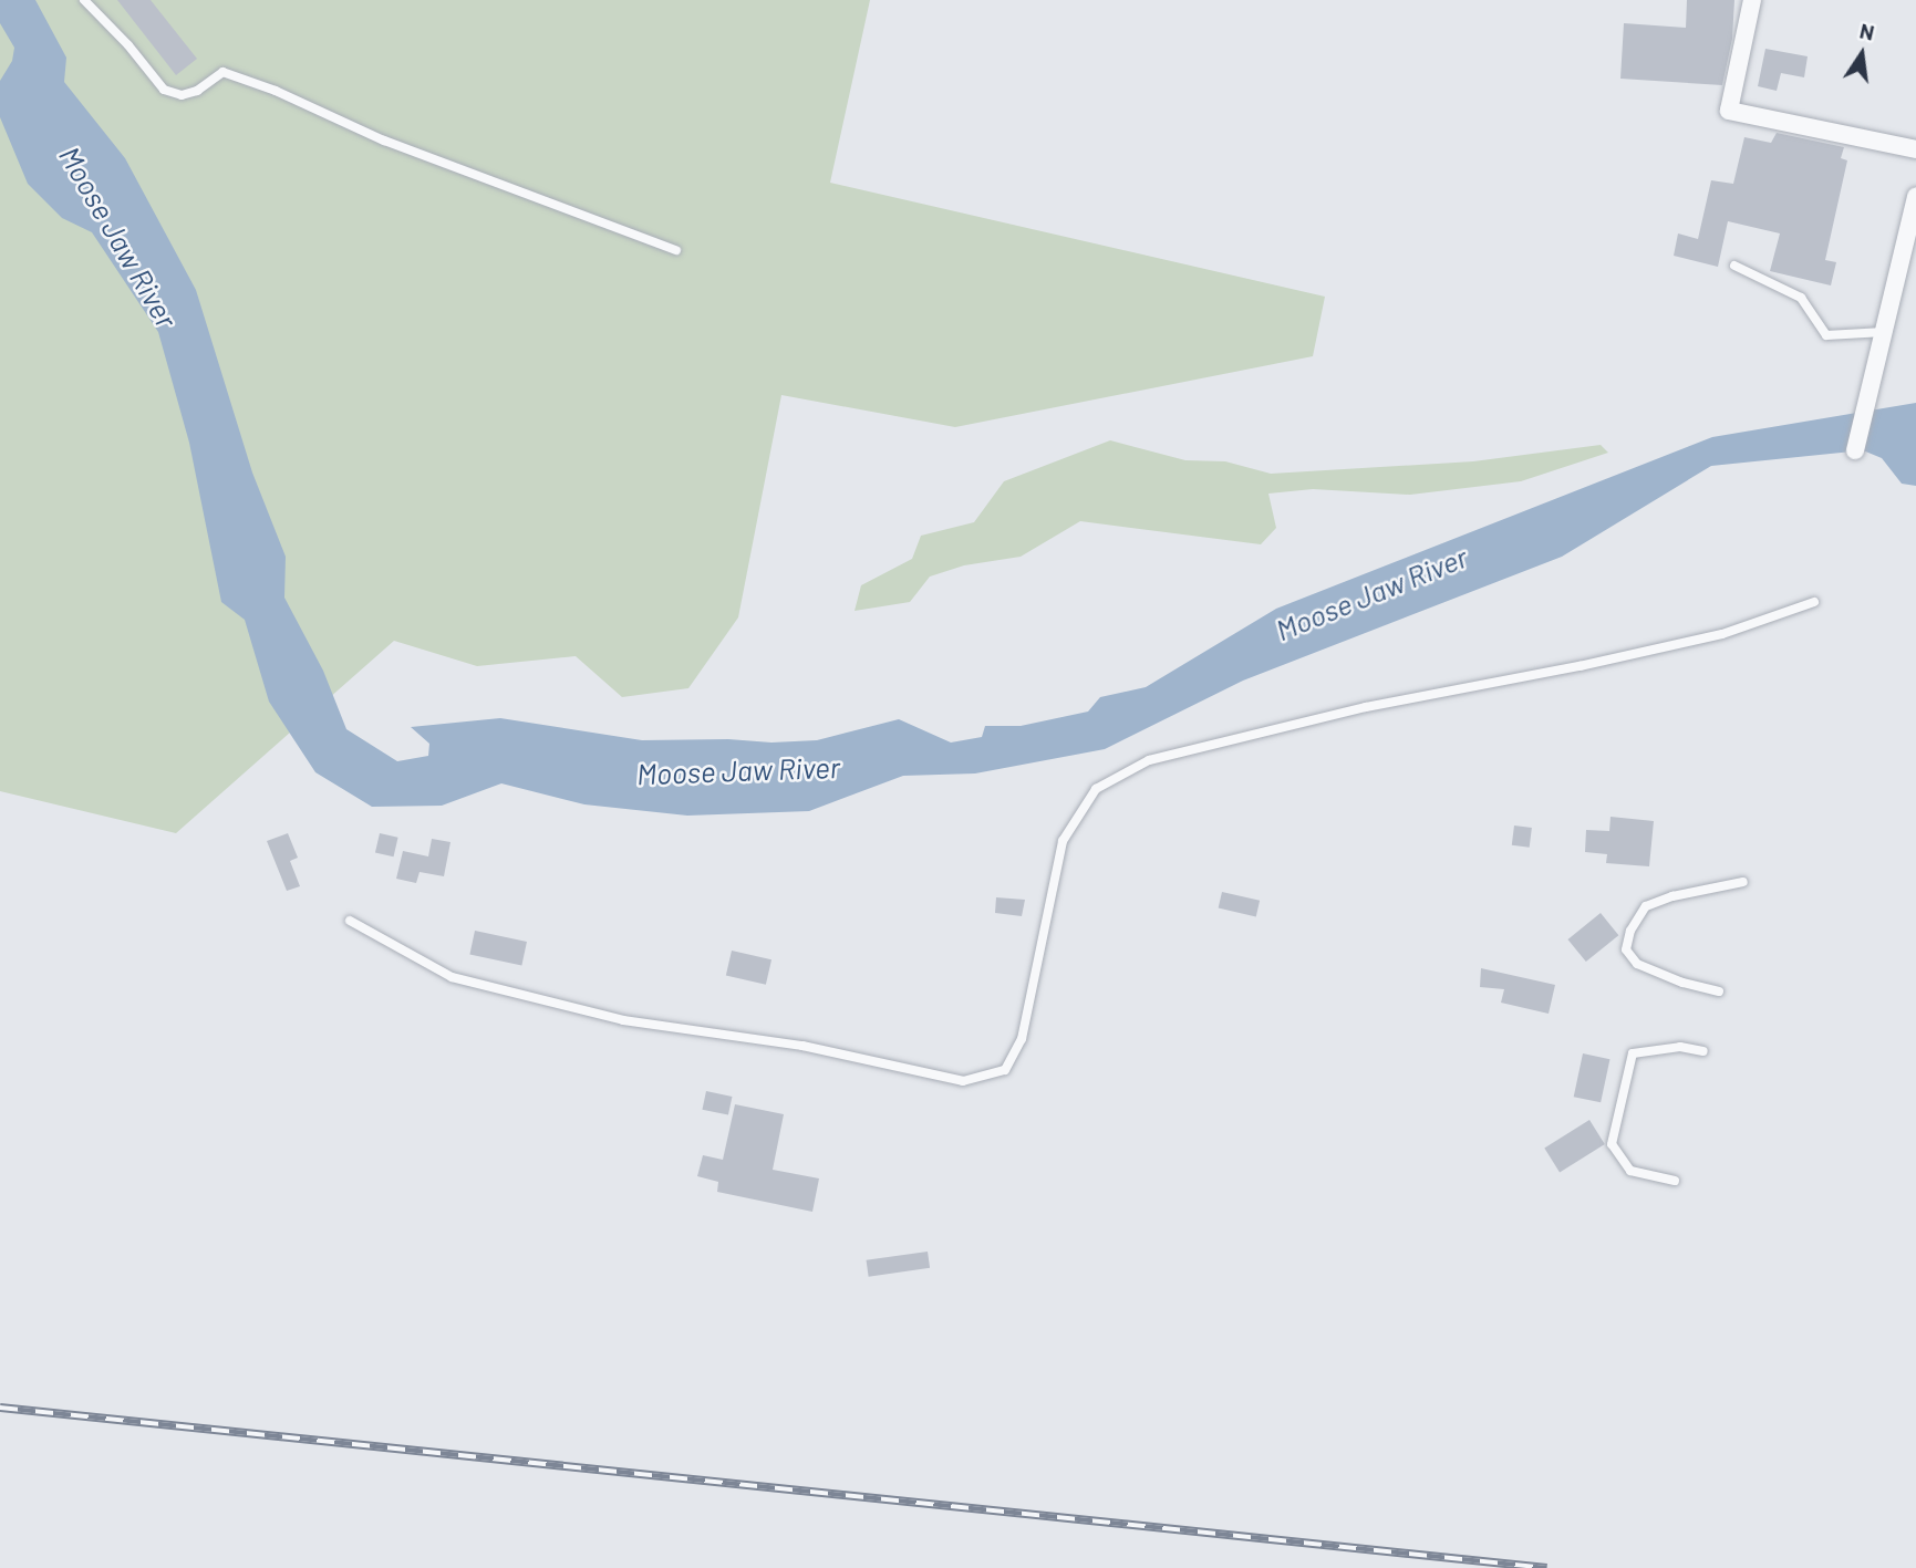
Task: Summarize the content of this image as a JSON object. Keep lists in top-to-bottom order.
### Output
{
  "water": ["Moose Jaw River"],
  "north": "top"
}
